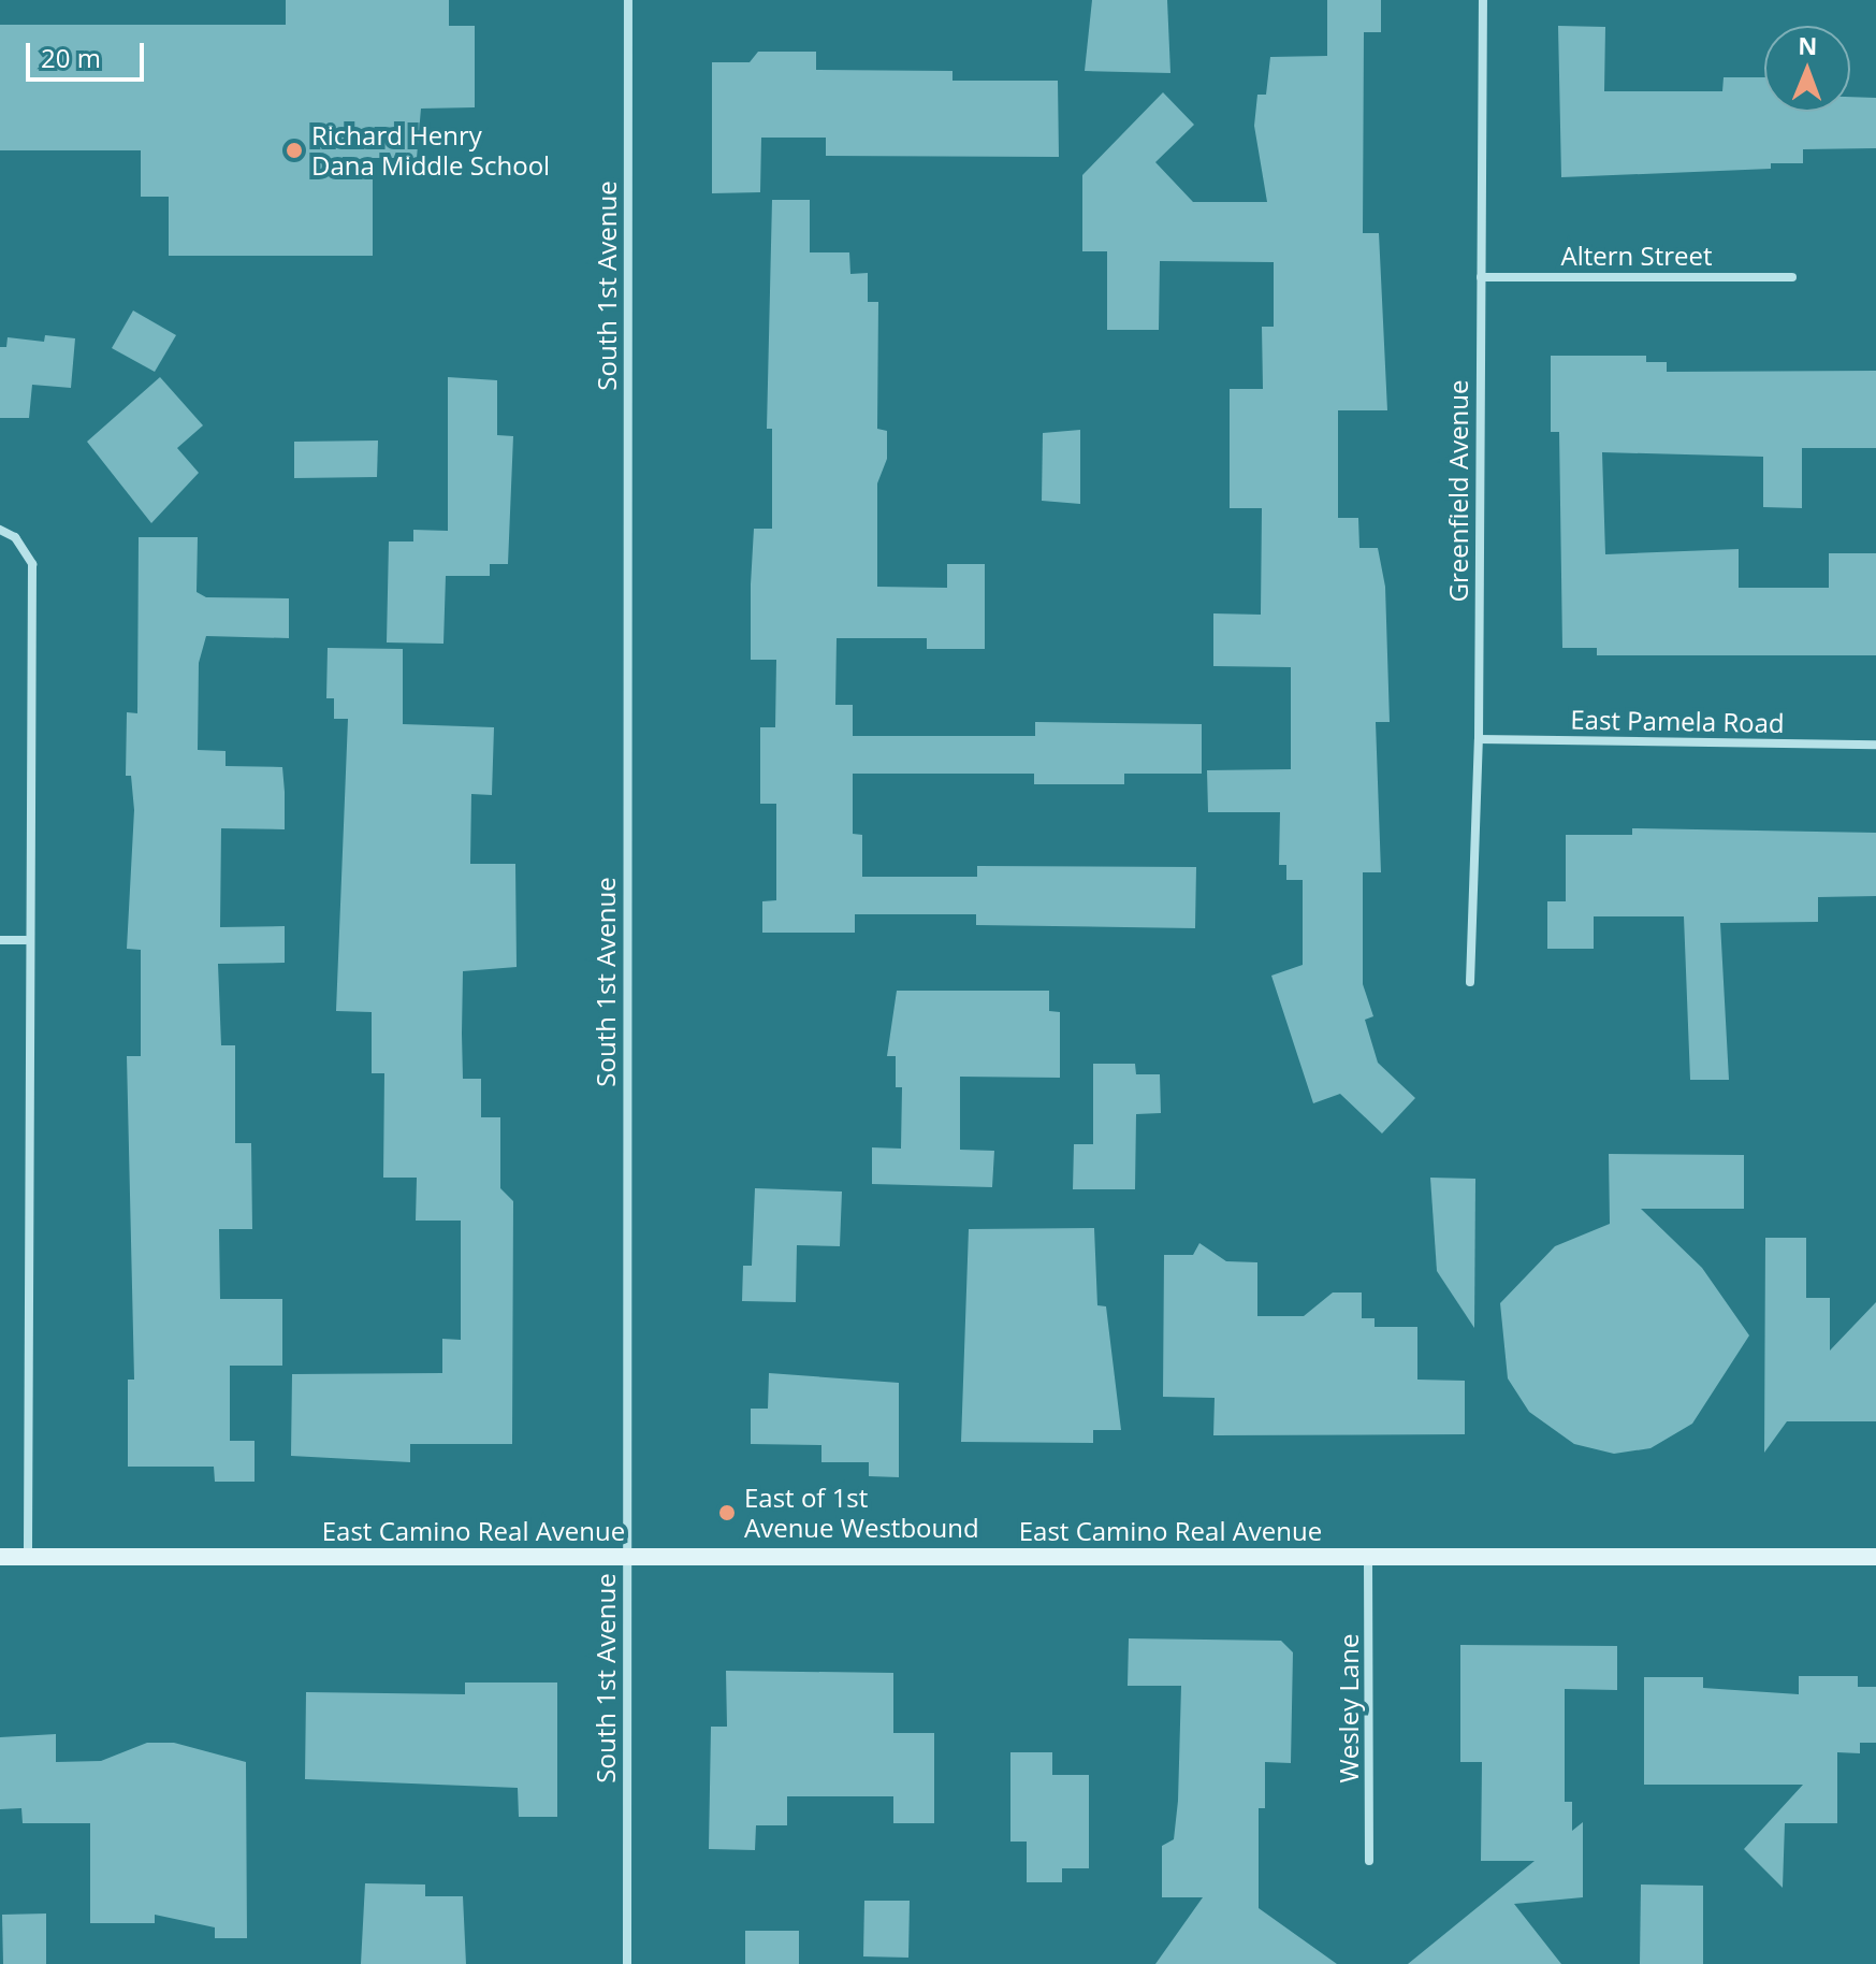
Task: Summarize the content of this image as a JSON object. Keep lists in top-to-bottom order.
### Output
{
  "streets": {
    "street": [
      "Altern Street",
      "South 1st Avenue",
      "Greenfield Avenue",
      "East Pamela Road",
      "East Camino Real Avenue",
      "Wesley Lane"
    ]
  },
  "crossings": [
    ["Altern Street", "Greenfield Avenue"],
    ["South 1st Avenue", "East Camino Real Avenue"],
    ["Greenfield Avenue", "East Pamela Road"],
    ["East Camino Real Avenue", "Wesley Lane"]
  ],
  "places": ["Richard Henry Dana Middle School", "East of 1st Avenue Westbound"],
  "scale_bar": "20 m",
  "north": "top"
}
